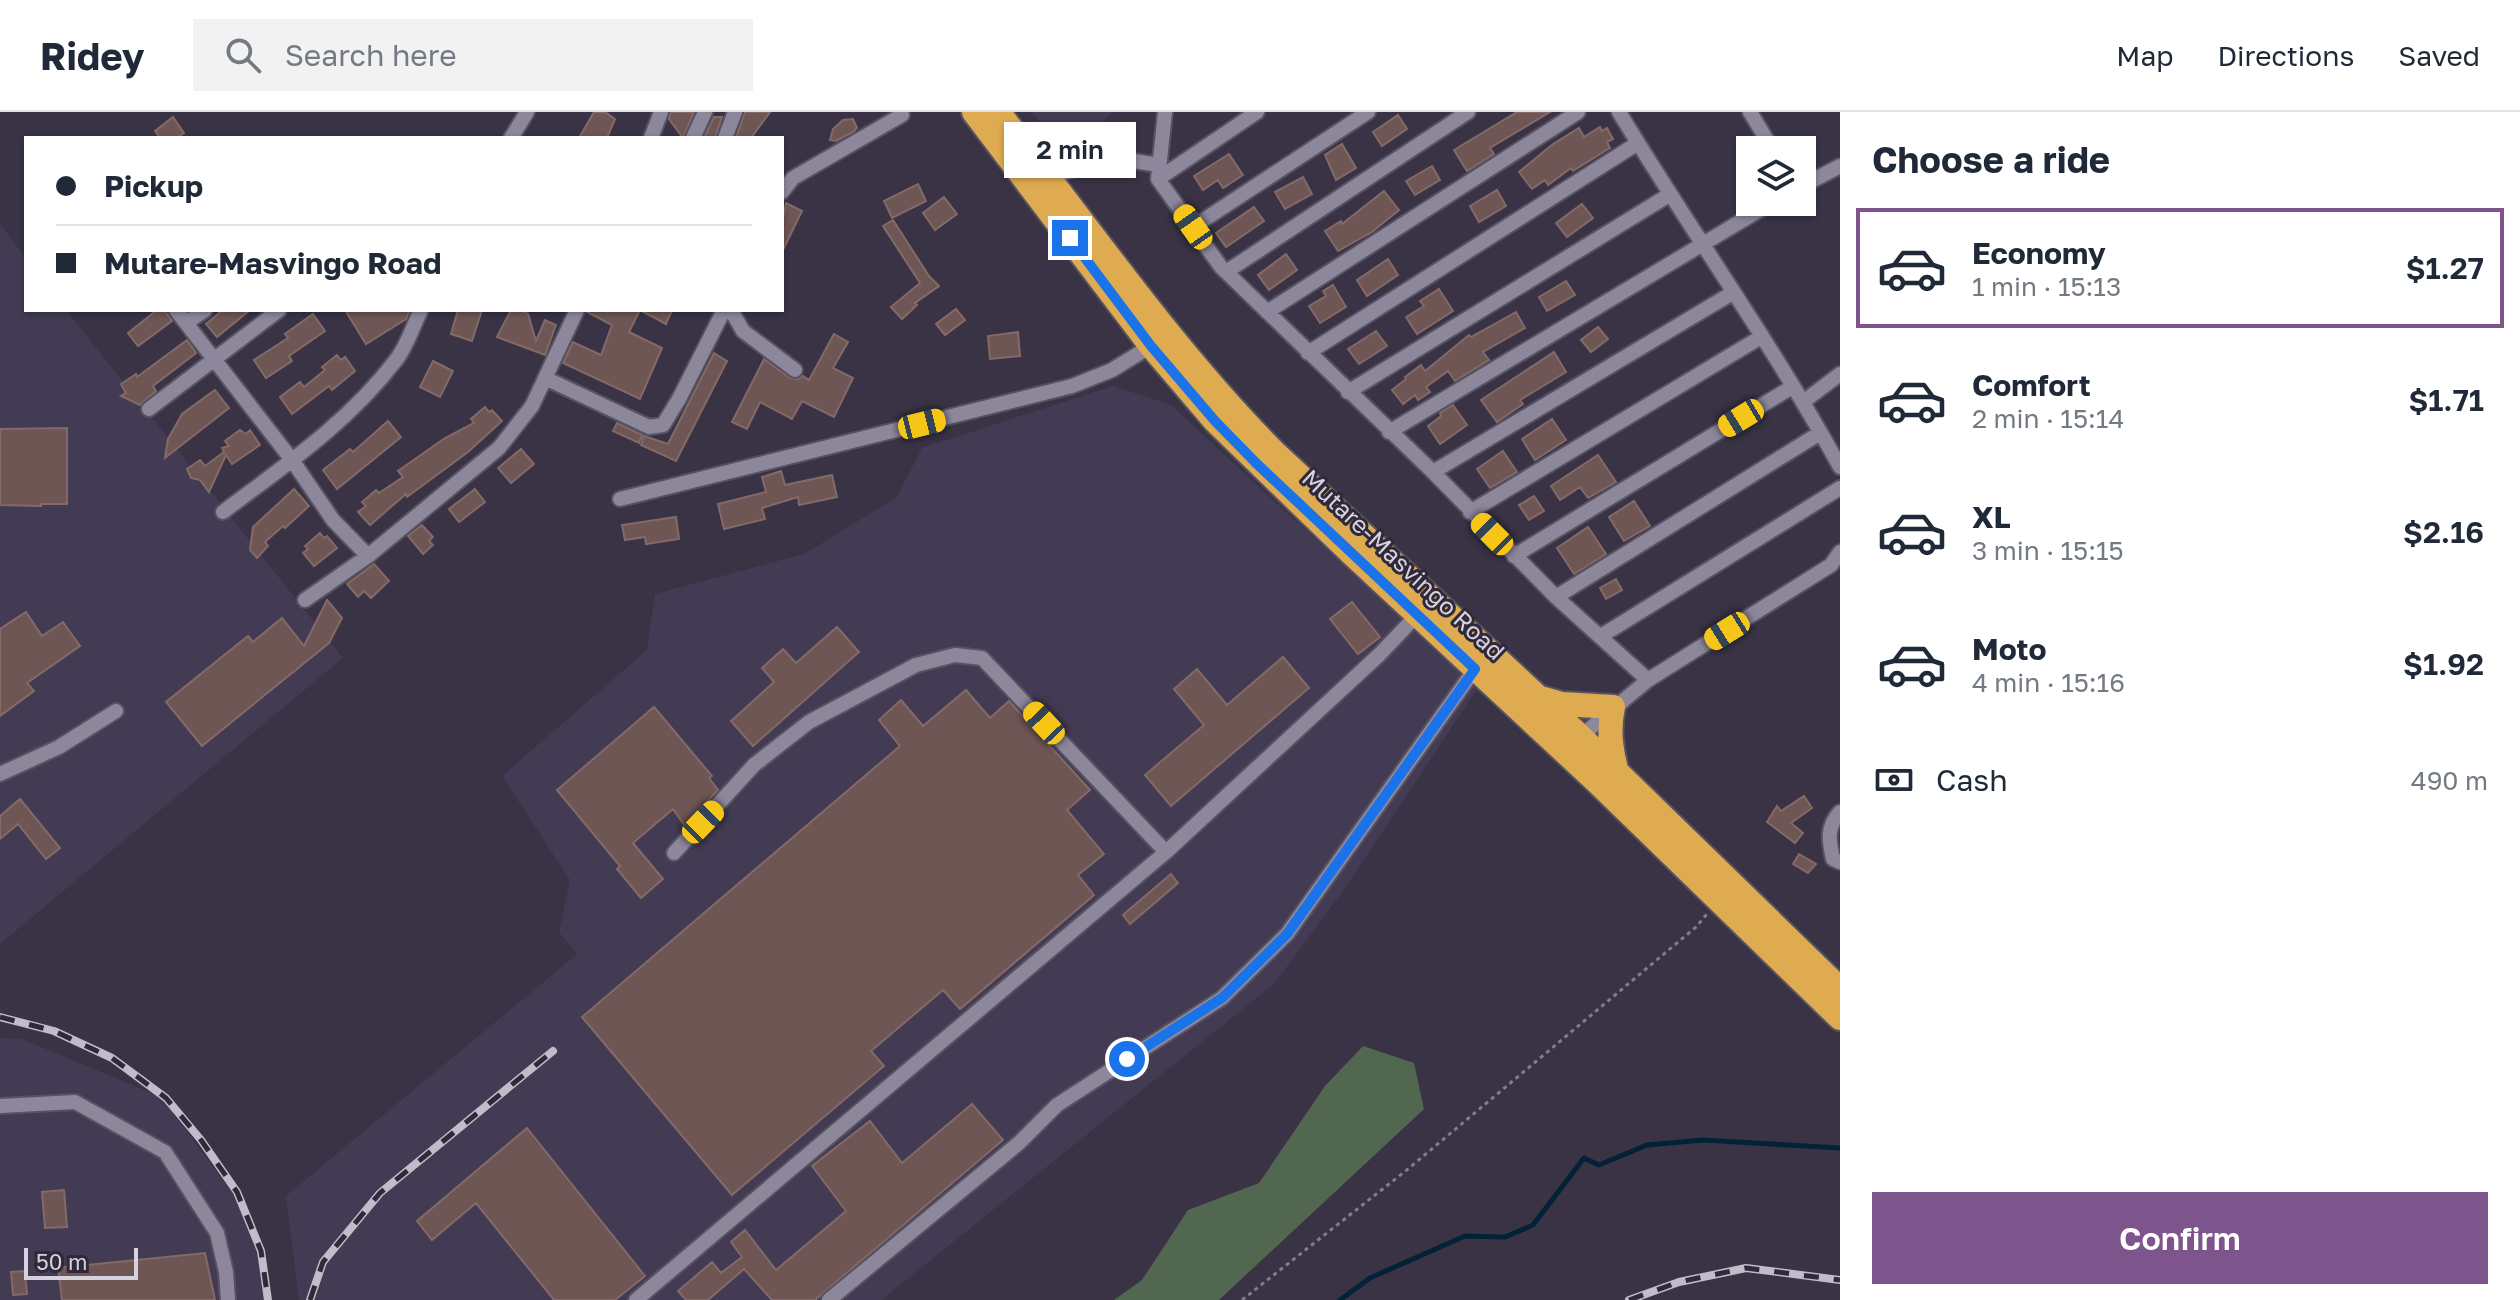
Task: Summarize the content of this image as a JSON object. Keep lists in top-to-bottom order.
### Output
{
  "streets": {
    "highway": ["Mutare-Masvingo Road"]
  },
  "scale_bar": "50 m",
  "page": {
    "header": "Ridey",
    "search": "Search here",
    "nav": ["Map", "Directions", "Saved"],
    "heading": "Choose a ride",
    "bubble": "2 min",
    "banner": ["Pickup", "Mutare-Masvingo Road"],
    "list": [
      {
        "name": "Economy",
        "note": "1 min · 15:13",
        "value": "$1.27"
      },
      {
        "name": "Comfort",
        "note": "2 min · 15:14",
        "value": "$1.71"
      },
      {
        "name": "XL",
        "note": "3 min · 15:15",
        "value": "$2.16"
      },
      {
        "name": "Moto",
        "note": "4 min · 15:16",
        "value": "$1.92"
      }
    ],
    "pay": ["Cash", "490 m"],
    "buttons": "Confirm",
    "scale": "50 m"
  }
}
